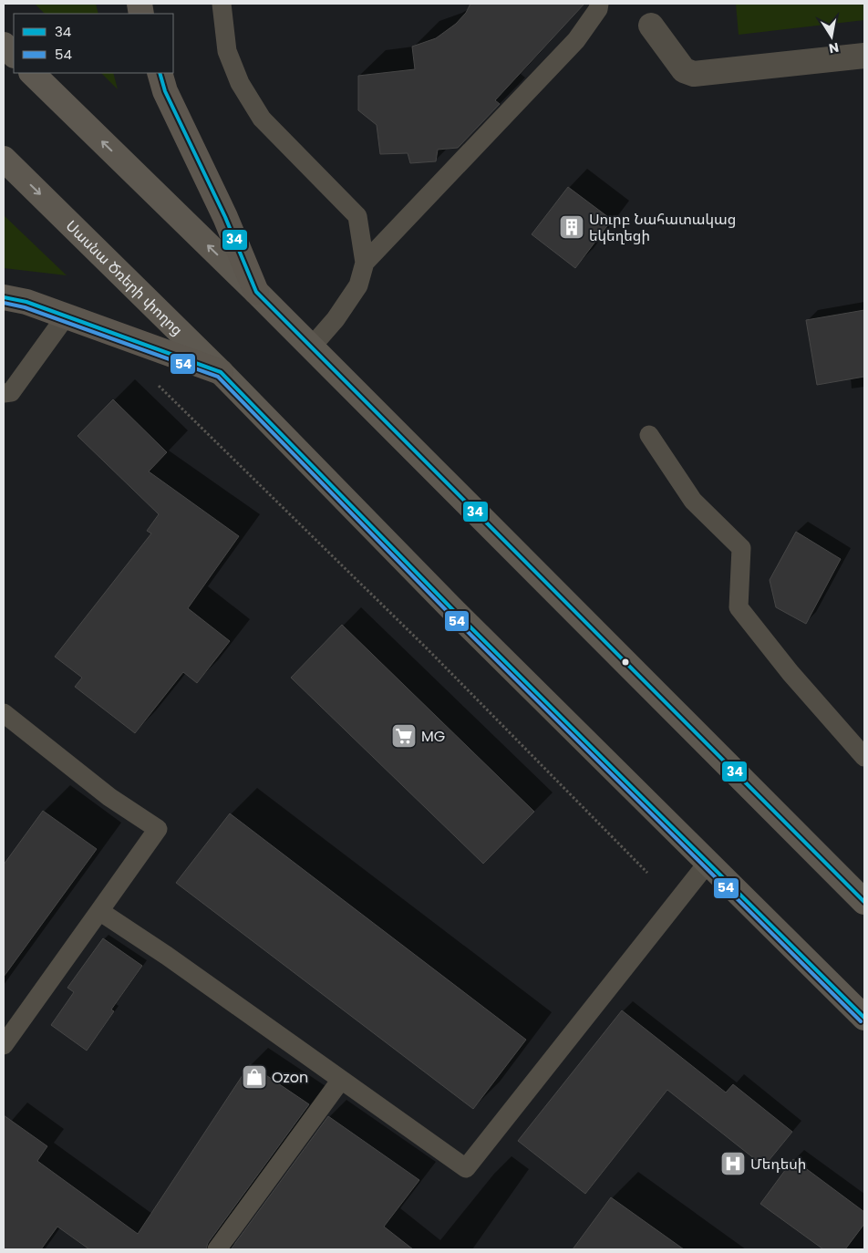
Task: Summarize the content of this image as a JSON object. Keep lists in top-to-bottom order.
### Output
{
  "streets": {
    "main road": ["Սասնա Ծռերի փողոց"]
  },
  "places": {
    "building": ["Սուրբ Նահատակաց եկեղեցի"],
    "supermarket": ["MG"],
    "shop": ["Ozon"],
    "hospital": ["Մեդեսի"]
  },
  "lines": ["transit line 34", "transit line 54"],
  "legend": ["34", "54"],
  "north": "bottom"
}
